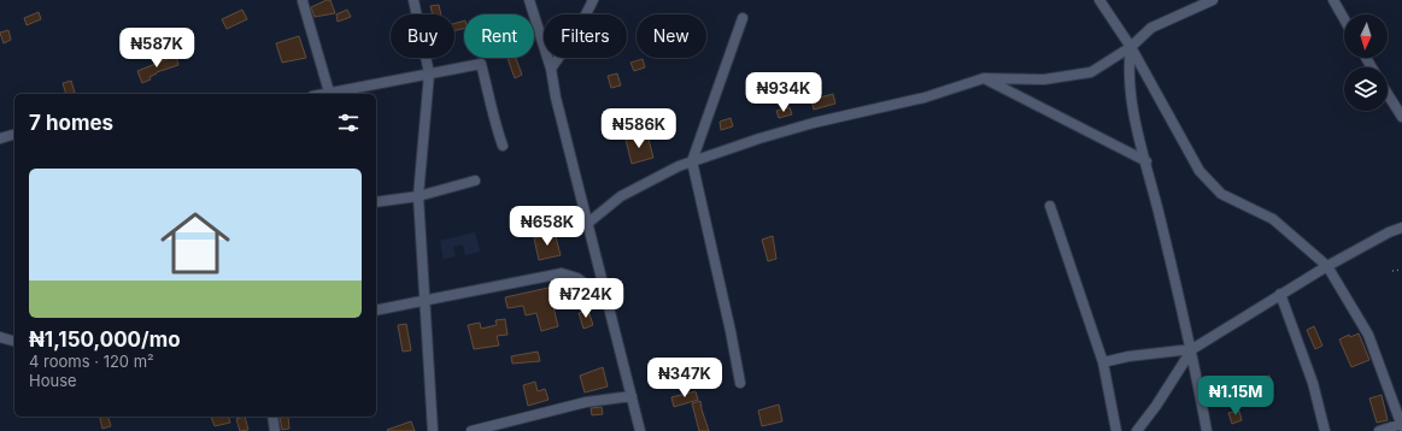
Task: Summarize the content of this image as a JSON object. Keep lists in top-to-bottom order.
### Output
{
  "north": "bottom",
  "page": {
    "chip": [
      "Buy",
      "Rent",
      "Filters",
      "New"
    ],
    "price": [
      "₦587K",
      "₦934K",
      "₦586K",
      "₦658K",
      "₦724K",
      "₦347K",
      "₦1.15M"
    ],
    "heading": "7 homes",
    "list": [
      {
        "name": "₦1,150,000/mo",
        "note": "4 rooms · 120 m² · House"
      }
    ]
  }
}
